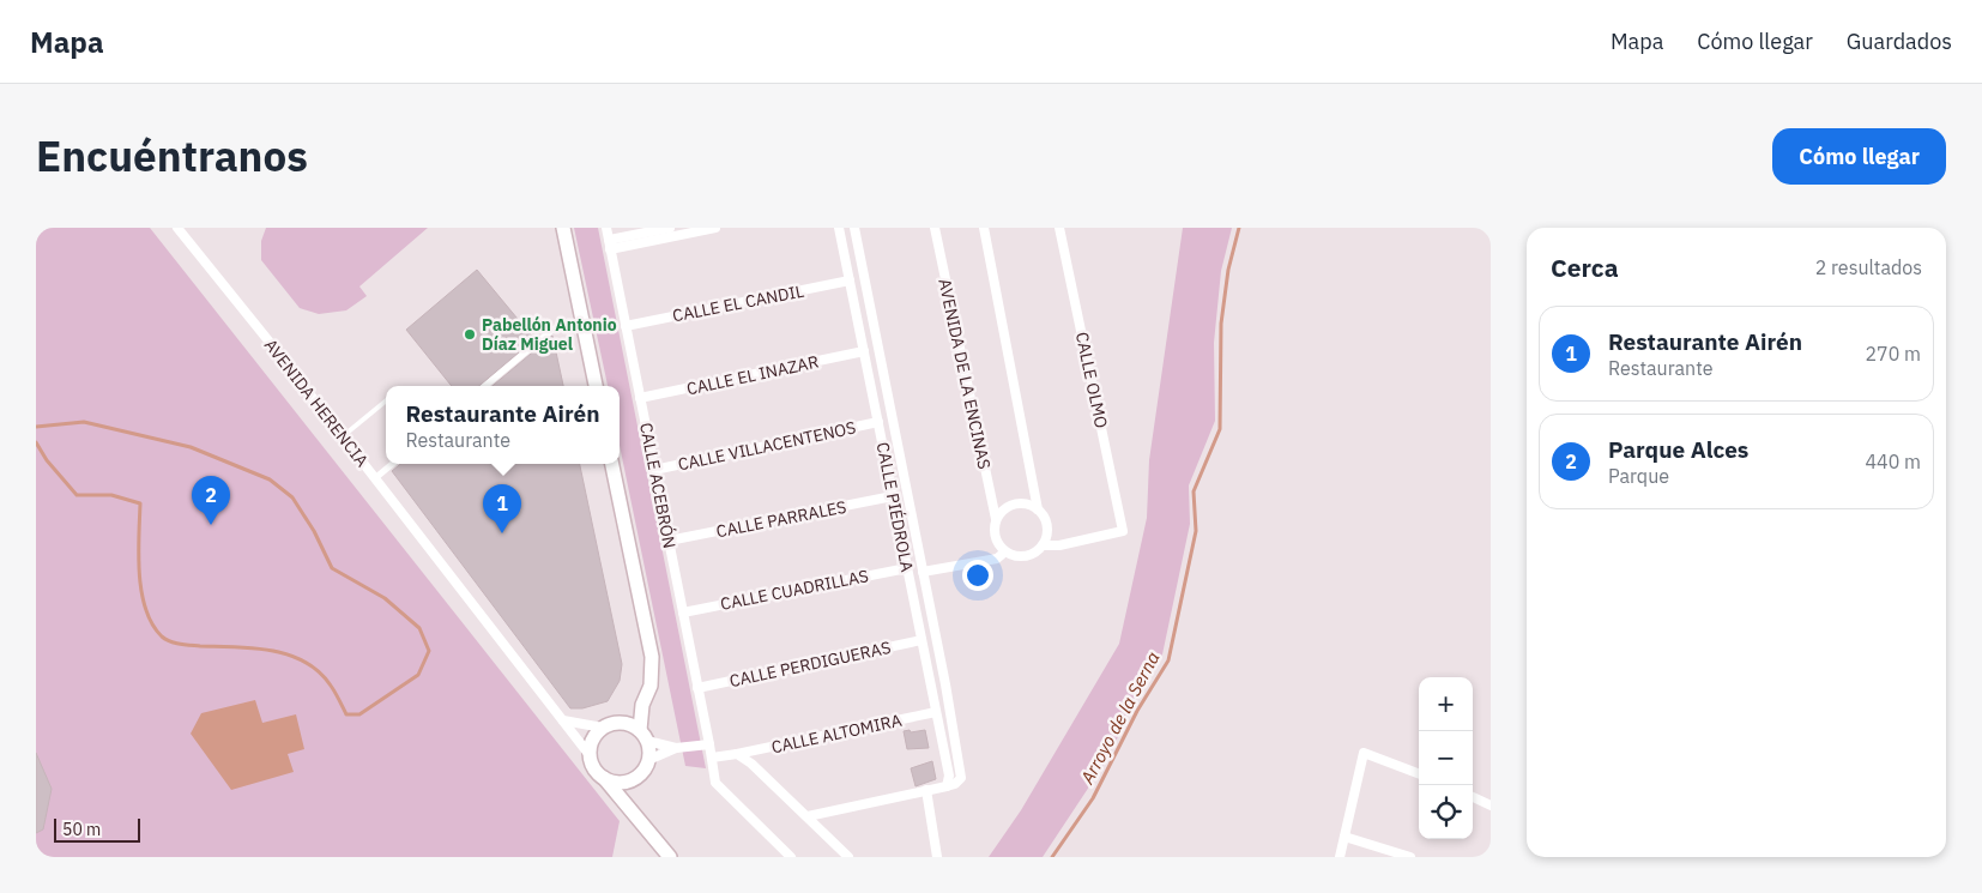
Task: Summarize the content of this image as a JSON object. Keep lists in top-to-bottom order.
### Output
{
  "streets": {
    "street": [
      "CALLE EL CANDIL",
      "AVENIDA DE LA ENCINAS",
      "CALLE EL INAZAR",
      "CALLE OLMO",
      "AVENIDA HERENCIA",
      "CALLE VILLACENTENOS",
      "CALLE ACEBRÓN",
      "CALLE PIÉDROLA",
      "CALLE PARRALES",
      "CALLE CUADRILLAS",
      "CALLE PERDIGUERAS",
      "CALLE ALTOMIRA"
    ]
  },
  "crossings": [
    ["CALLE EL CANDIL", "CALLE ACEBRÓN"],
    ["CALLE EL CANDIL", "CALLE PIÉDROLA"],
    ["AVENIDA DE LA ENCINAS", "CALLE OLMO"],
    ["CALLE EL INAZAR", "CALLE ACEBRÓN"],
    ["CALLE EL INAZAR", "CALLE PIÉDROLA"],
    ["CALLE VILLACENTENOS", "CALLE ACEBRÓN"],
    ["CALLE VILLACENTENOS", "CALLE PIÉDROLA"],
    ["CALLE ACEBRÓN", "CALLE PARRALES"],
    ["CALLE ACEBRÓN", "CALLE CUADRILLAS"],
    ["CALLE ACEBRÓN", "CALLE PERDIGUERAS"],
    ["CALLE ACEBRÓN", "CALLE ALTOMIRA"],
    ["CALLE PIÉDROLA", "CALLE PARRALES"],
    ["CALLE PIÉDROLA", "CALLE CUADRILLAS"],
    ["CALLE PIÉDROLA", "CALLE PERDIGUERAS"],
    ["CALLE PIÉDROLA", "CALLE ALTOMIRA"]
  ],
  "water": ["Arroyo de la Serna"],
  "places": ["Pabellón Antonio Díaz Miguel"],
  "scale_bar": "50 m",
  "page": {
    "header": "Mapa",
    "nav": ["Mapa", "Cómo llegar", "Guardados"],
    "title": "Encuéntranos",
    "buttons": "Cómo llegar",
    "heading": ["Cerca", "2 resultados"],
    "list": [
      {
        "mark": "1",
        "name": "Restaurante Airén",
        "note": "Restaurante",
        "value": "270 m"
      },
      {
        "mark": "2",
        "name": "Parque Alces",
        "note": "Parque",
        "value": "440 m"
      }
    ],
    "popup": ["Restaurante Airén", "Restaurante"],
    "pins": ["2", "1"],
    "map_buttons": ["+", "−"],
    "scale": "50 m"
  }
}
